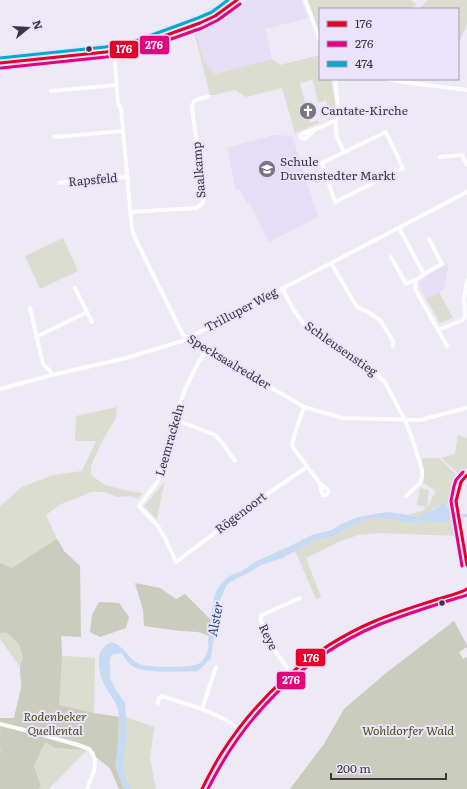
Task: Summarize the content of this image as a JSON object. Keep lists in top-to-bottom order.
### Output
{
  "streets": {
    "street": [
      "Saalkamp",
      "Rapsfeld",
      "Trilluper Weg",
      "Schleusenstieg",
      "Specksaalredder",
      "Leemrackeln",
      "Rögenoort",
      "Reye"
    ]
  },
  "crossings": [
    ["Saalkamp", "Specksaalredder"],
    ["Rapsfeld", "Specksaalredder"],
    ["Trilluper Weg", "Schleusenstieg"],
    ["Trilluper Weg", "Specksaalredder"],
    ["Schleusenstieg", "Specksaalredder"],
    ["Specksaalredder", "Leemrackeln"],
    ["Leemrackeln", "Rögenoort"]
  ],
  "water": ["Alster"],
  "parks": ["Rodenbeker Quellental", "Wohldorfer Wald"],
  "places": {
    "church": ["Cantate-Kirche"],
    "school or university": ["Schule Duvenstedter Markt"]
  },
  "lines": ["transit line 176", "transit line 474", "transit line 276"],
  "legend": ["176", "276", "474"],
  "scale_bar": "200 m",
  "north": "right"
}
